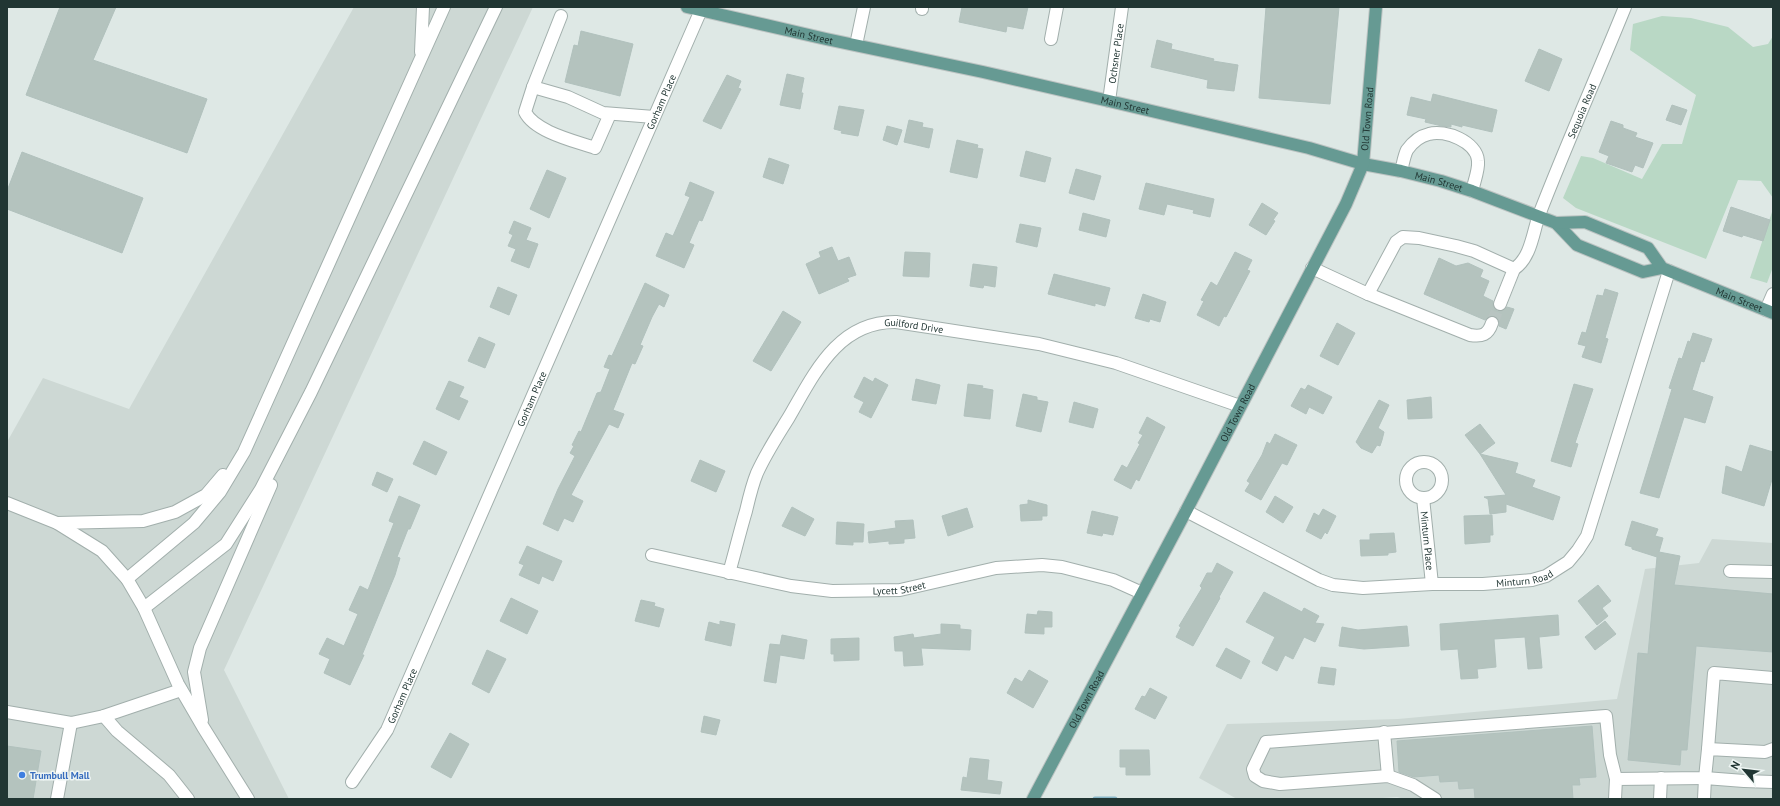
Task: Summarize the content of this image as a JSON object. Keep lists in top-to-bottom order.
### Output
{
  "streets": {
    "main road": ["Main Street", "Old Town Road"],
    "street": [
      "Ochsner Place",
      "Gorham Place",
      "Sequoia Road",
      "Guilford Drive",
      "Minturn Place",
      "Minturn Road",
      "Lycett Street"
    ]
  },
  "crossings": [
    ["Main Street", "Ochsner Place"],
    ["Main Street", "Gorham Place"],
    ["Main Street", "Sequoia Road"],
    ["Main Street", "Old Town Road"],
    ["Main Street", "Minturn Road"],
    ["Old Town Road", "Guilford Drive"],
    ["Old Town Road", "Minturn Road"],
    ["Old Town Road", "Lycett Street"],
    ["Guilford Drive", "Lycett Street"],
    ["Minturn Place", "Minturn Road"]
  ],
  "places": ["Trumbull Mall"],
  "north": "top left"
}
